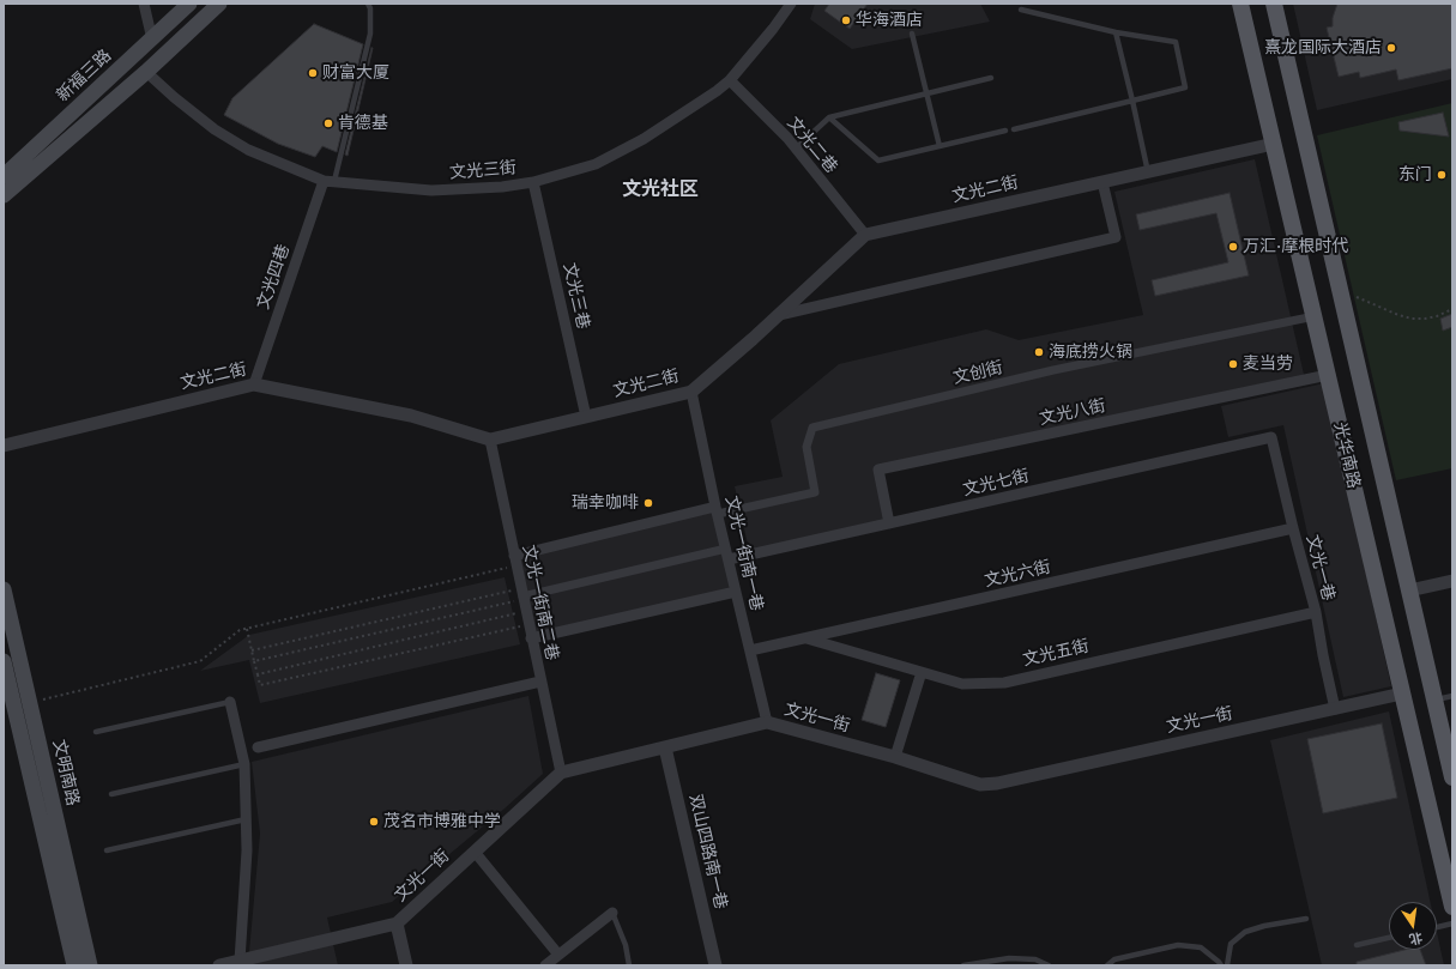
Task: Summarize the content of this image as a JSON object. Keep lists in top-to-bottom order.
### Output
{
  "streets": {
    "main road": ["新福三路", "光华南路", "文明南路"],
    "street": [
      "文光二巷",
      "文光三街",
      "文光二街",
      "文光四巷",
      "文光三巷",
      "文创街",
      "文光八街",
      "文光七街",
      "文光一街南一巷",
      "文光一巷",
      "文光六街",
      "文光一街南二巷",
      "文光五街",
      "文光一街",
      "双山四路南一巷"
    ]
  },
  "crossings": [
    ["文光二巷", "文光三街"],
    ["文光二巷", "文光二街"],
    ["文光三街", "文光四巷"],
    ["文光三街", "文光三巷"],
    ["文光二街", "文光四巷"],
    ["文光二街", "文光三巷"],
    ["文光二街", "光华南路"],
    ["文光二街", "文光一街南一巷"],
    ["文光二街", "文光一街南二巷"],
    ["文创街", "光华南路"],
    ["文创街", "文光一街南一巷"],
    ["文光八街", "光华南路"],
    ["文光八街", "文光七街"],
    ["光华南路", "文光一街"],
    ["文光七街", "文光一街南一巷"],
    ["文光七街", "文光一巷"],
    ["文光一街南一巷", "文光六街"],
    ["文光一街南一巷", "文光一街"],
    ["文光一巷", "文光六街"],
    ["文光一巷", "文光五街"],
    ["文光一巷", "文光一街"],
    ["文光六街", "文光五街"],
    ["文光一街南二巷", "文光一街"],
    ["文光一街", "双山四路南一巷"]
  ],
  "districts": ["文光社区"],
  "places": [
    "华海酒店",
    "熹龙国际大酒店",
    "财富大厦",
    "肯德基",
    "东门",
    "万汇·摩根时代",
    "海底捞火锅",
    "麦当劳",
    "瑞幸咖啡",
    "茂名市博雅中学"
  ],
  "north": "bottom"
}
